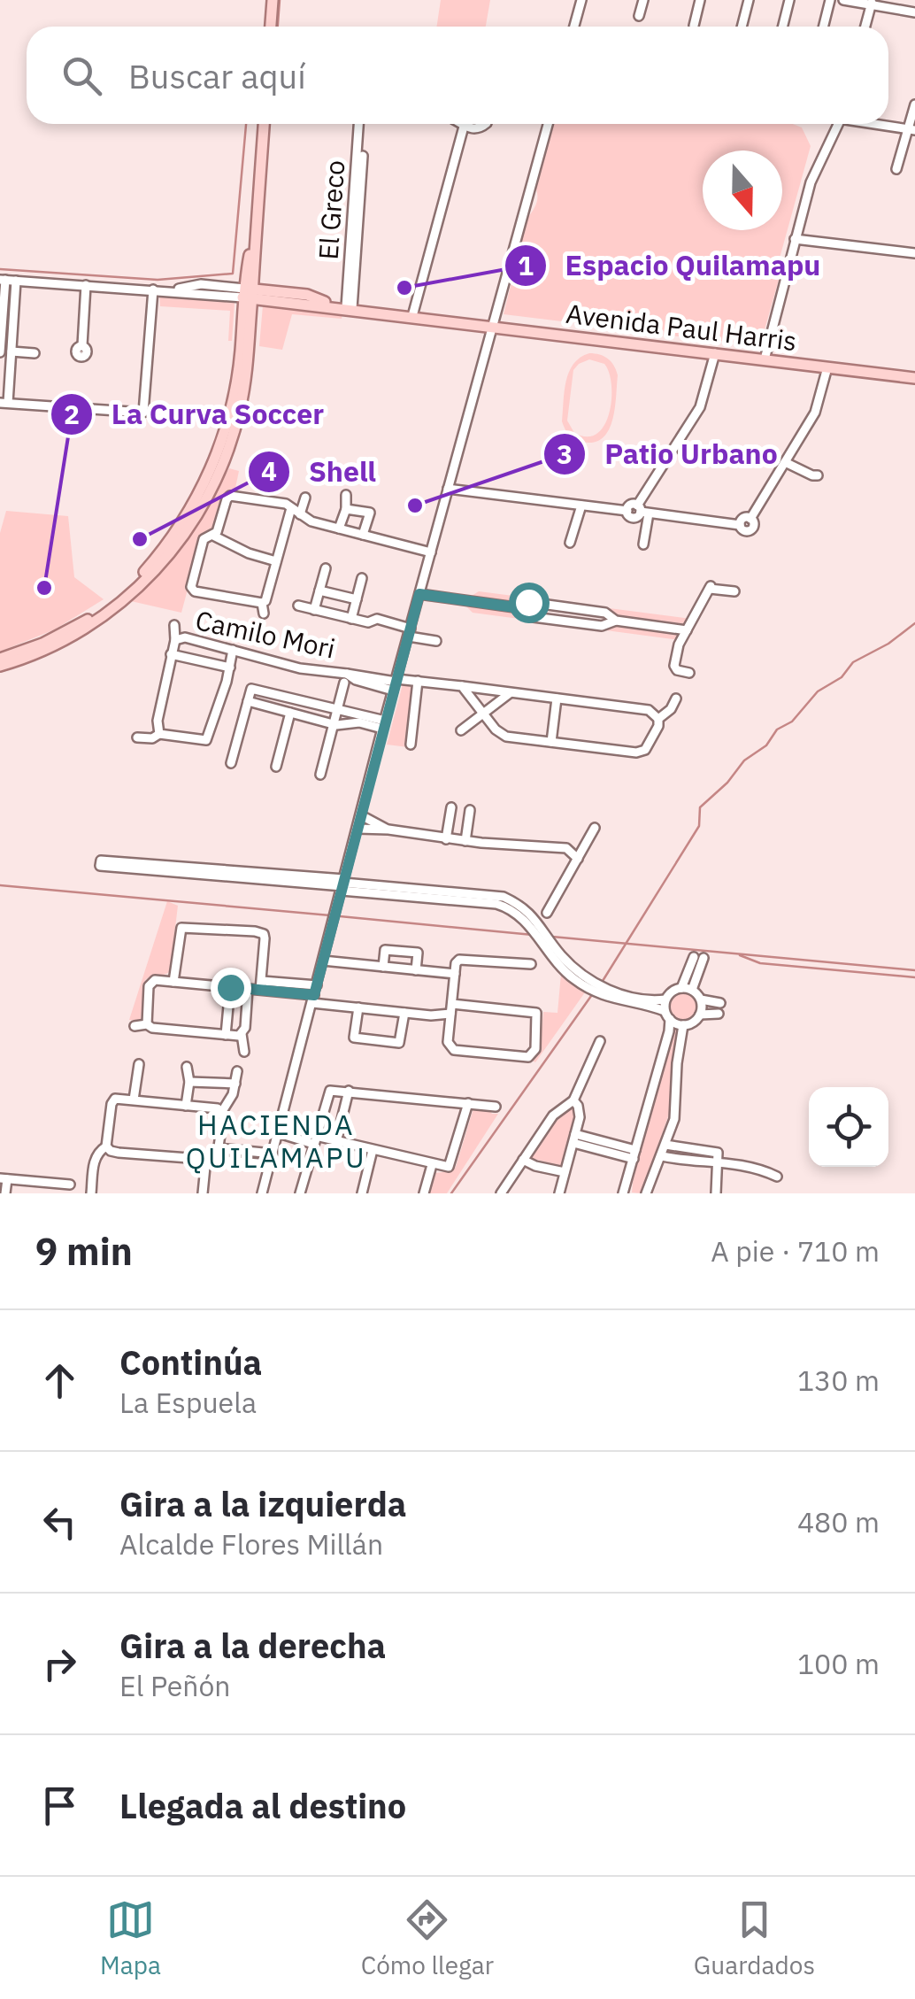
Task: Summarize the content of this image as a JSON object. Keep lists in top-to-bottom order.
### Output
{
  "streets": {
    "main road": ["Avenida Paul Harris"],
    "street": ["El Greco", "Camilo Mori"]
  },
  "crossings": [
    ["El Greco", "Avenida Paul Harris"]
  ],
  "districts": ["HACIENDA QUILAMAPU"],
  "places": [
    "Espacio Quilamapu",
    "Patio Urbano",
    "Shell",
    "La Curva Soccer"
  ],
  "north": "bottom",
  "page": {
    "search": "Buscar aquí",
    "heading": ["9 min", "A pie · 710 m"],
    "list": [
      ["Continúa", "La Espuela", "130 m"],
      ["Gira a la izquierda", "Alcalde Flores Millán", "480 m"],
      ["Gira a la derecha", "El Peñón", "100 m"],
      "Llegada al destino"
    ],
    "nav": ["Mapa", "Cómo llegar", "Guardados"]
  }
}
